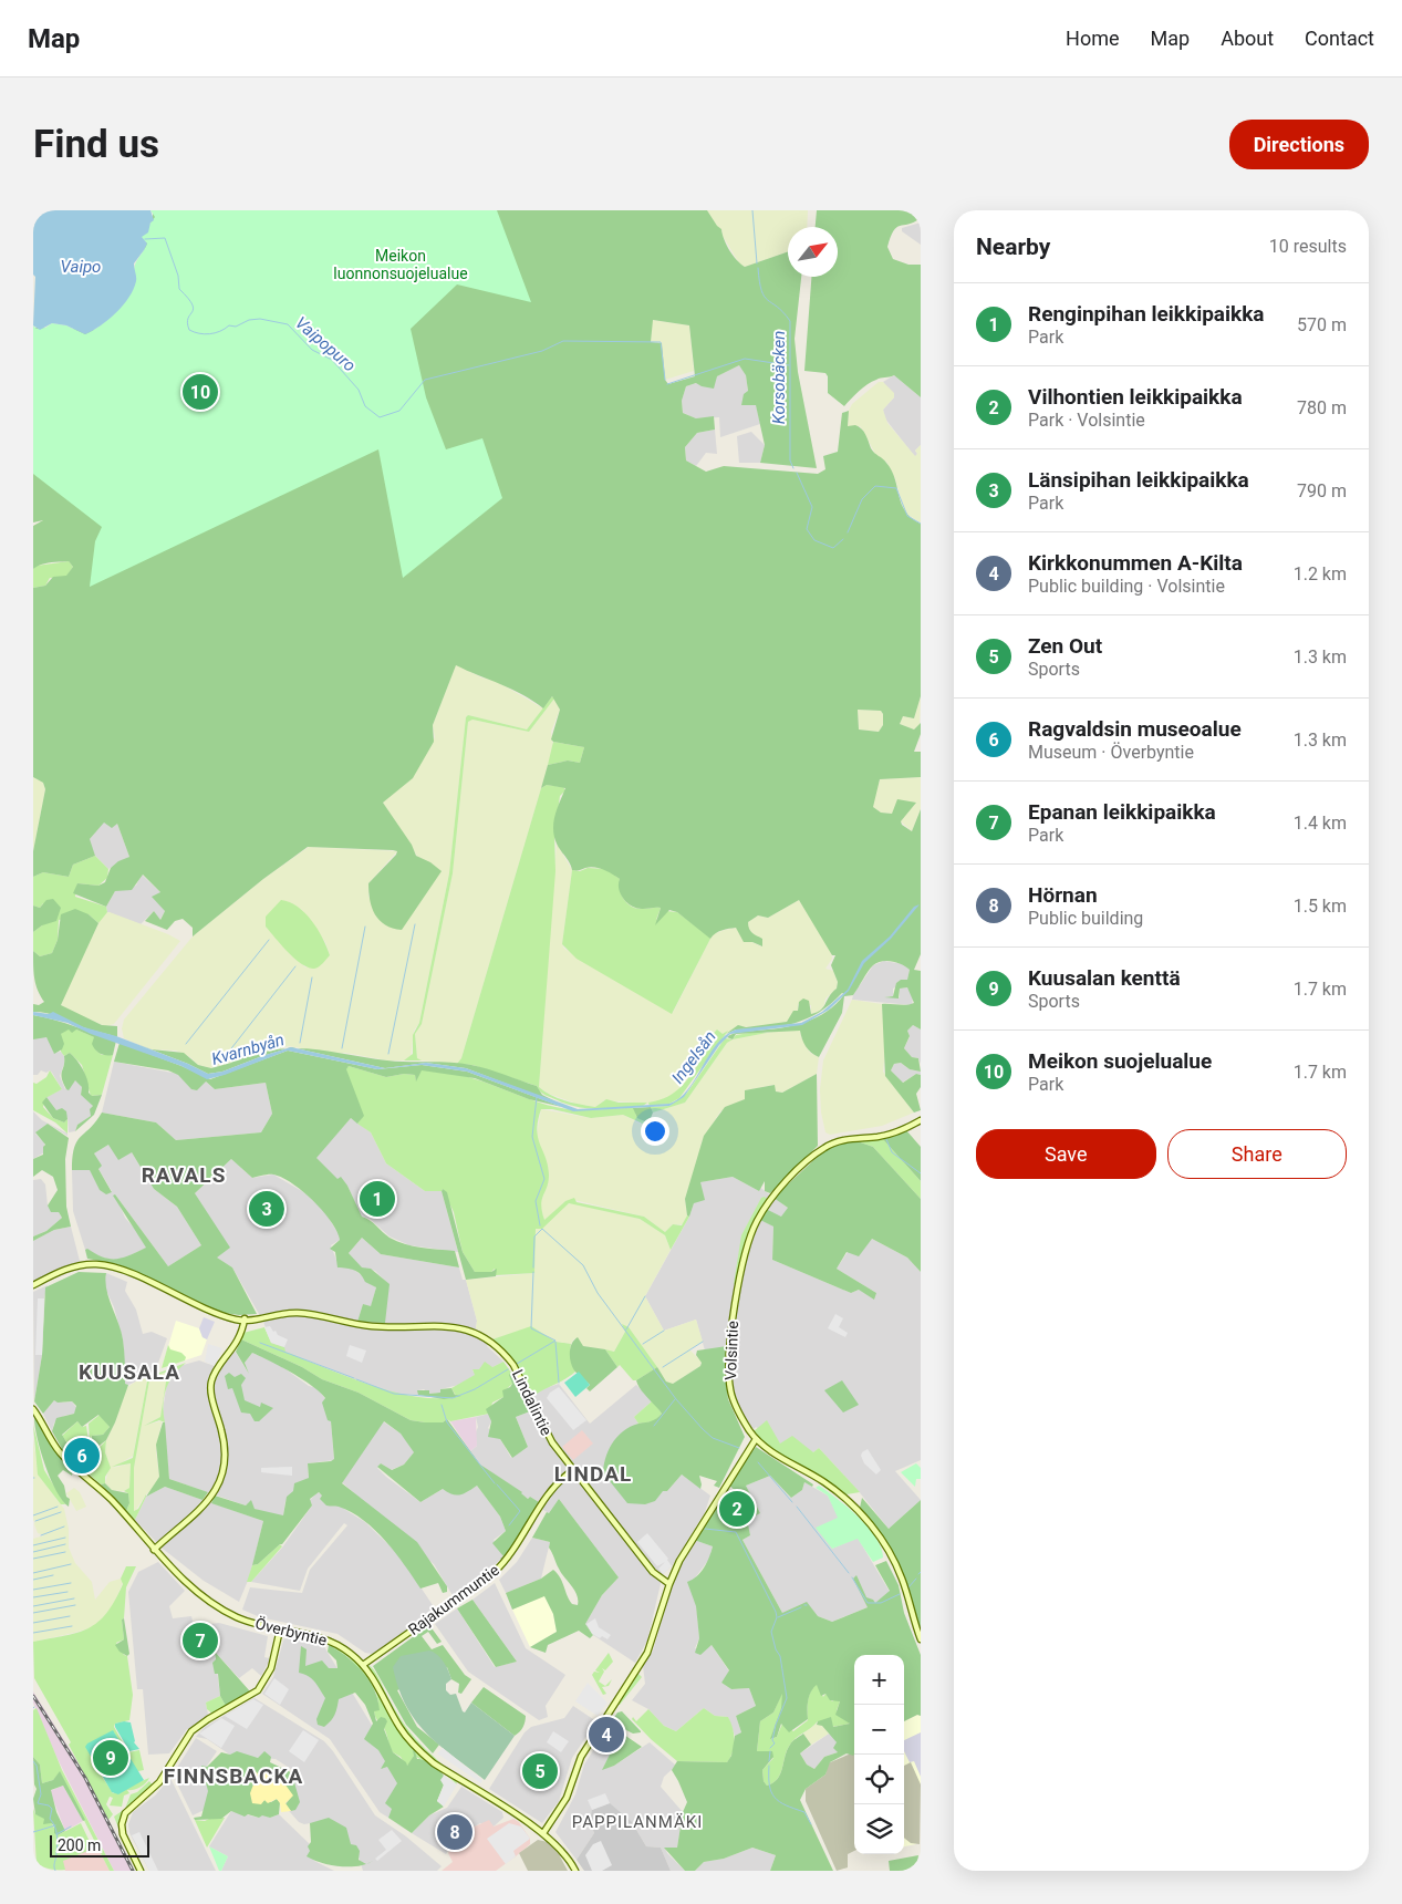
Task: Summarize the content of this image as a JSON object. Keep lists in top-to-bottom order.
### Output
{
  "streets": {
    "street": [
      "Volsintie",
      "Lindalintie",
      "Rajakummuntie",
      "Överbyntie"
    ]
  },
  "crossings": [
    ["Lindalintie", "Rajakummuntie"],
    ["Rajakummuntie", "Överbyntie"]
  ],
  "districts": [
    "RAVALS",
    "KUUSALA",
    "LINDAL",
    "FINNSBACKA",
    "PAPPILANMÄKI"
  ],
  "water": [
    "Vaipo",
    "Vaipopuro",
    "Korsobäcken",
    "Kvarnbyån",
    "Ingelsån"
  ],
  "parks": ["Meikon luonnonsuojelualue"],
  "scale_bar": "200 m",
  "north": "top right",
  "page": {
    "header": "Map",
    "nav": [
      "Home",
      "Map",
      "About",
      "Contact"
    ],
    "buttons": [
      "Directions",
      ["Save", "Share"]
    ],
    "title": "Find us",
    "heading": ["Nearby", "10 results"],
    "list": [
      {
        "mark": "1",
        "name": "Renginpihan leikkipaikka",
        "note": "Park",
        "value": "570 m"
      },
      {
        "mark": "2",
        "name": "Vilhontien leikkipaikka",
        "note": "Park · Volsintie",
        "value": "780 m"
      },
      {
        "mark": "3",
        "name": "Länsipihan leikkipaikka",
        "note": "Park",
        "value": "790 m"
      },
      {
        "mark": "4",
        "name": "Kirkkonummen A-Kilta",
        "note": "Public building · Volsintie",
        "value": "1.2 km"
      },
      {
        "mark": "5",
        "name": "Zen Out",
        "note": "Sports",
        "value": "1.3 km"
      },
      {
        "mark": "6",
        "name": "Ragvaldsin museoalue",
        "note": "Museum · Överbyntie",
        "value": "1.3 km"
      },
      {
        "mark": "7",
        "name": "Epanan leikkipaikka",
        "note": "Park",
        "value": "1.4 km"
      },
      {
        "mark": "8",
        "name": "Hörnan",
        "note": "Public building",
        "value": "1.5 km"
      },
      {
        "mark": "9",
        "name": "Kuusalan kenttä",
        "note": "Sports",
        "value": "1.7 km"
      },
      {
        "mark": "10",
        "name": "Meikon suojelualue",
        "note": "Park",
        "value": "1.7 km"
      }
    ],
    "pins": [
      "10",
      "1",
      "3",
      "6",
      "2",
      "7",
      "4",
      "9",
      "5",
      "8"
    ],
    "map_buttons": ["+", "−"],
    "scale": "200 m"
  }
}
